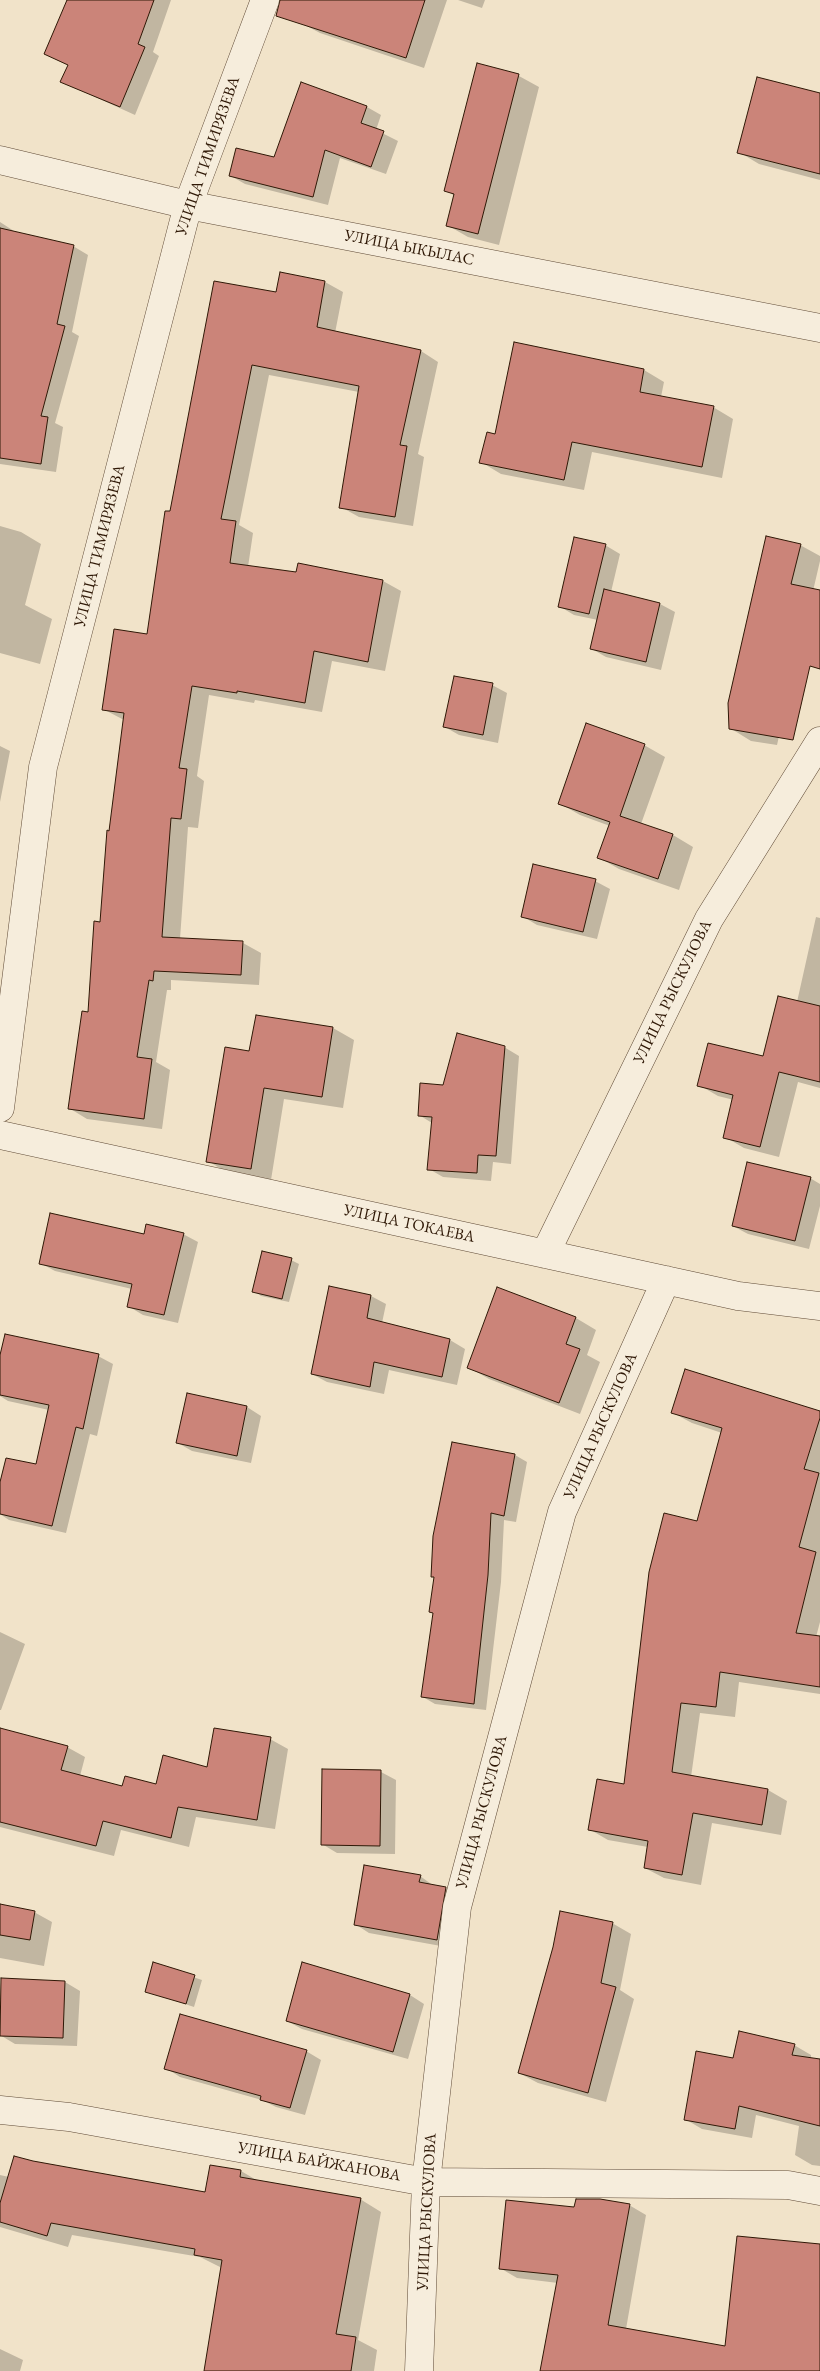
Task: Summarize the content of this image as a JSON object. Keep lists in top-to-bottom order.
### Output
{
  "streets": {
    "street": [
      "УЛИЦА ТИМИРЯЗЕВА",
      "УЛИЦА ЫКЫЛАС",
      "УЛИЦА РЫСКУЛОВА",
      "УЛИЦА ТОКАЕВА",
      "УЛИЦА БАЙЖАНОВА"
    ]
  },
  "crossings": [
    ["УЛИЦА ТИМИРЯЗЕВА", "УЛИЦА ЫКЫЛАС"],
    ["УЛИЦА РЫСКУЛОВА", "УЛИЦА ТОКАЕВА"],
    ["УЛИЦА РЫСКУЛОВА", "УЛИЦА БАЙЖАНОВА"]
  ]
}
